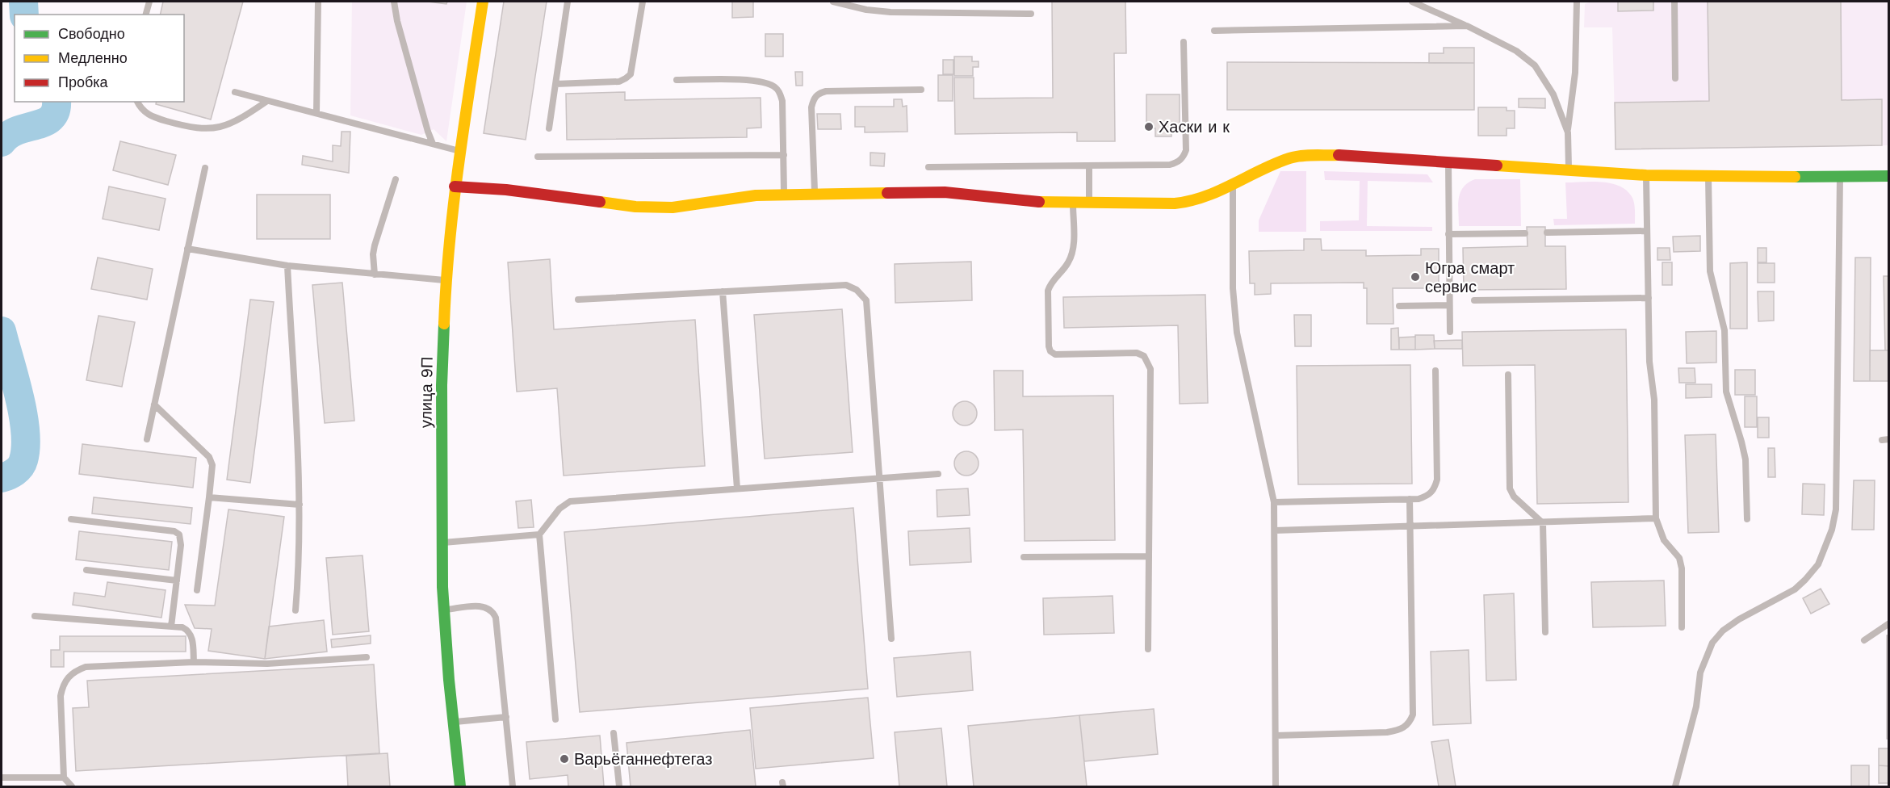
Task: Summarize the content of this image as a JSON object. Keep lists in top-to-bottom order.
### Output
{
  "streets": {
    "street": ["улица 9П"]
  },
  "places": ["Хаски и к", "Югра смарт сервис", "Варьёганнефтегаз"],
  "legend": ["Свободно", "Медленно", "Пробка"]
}
